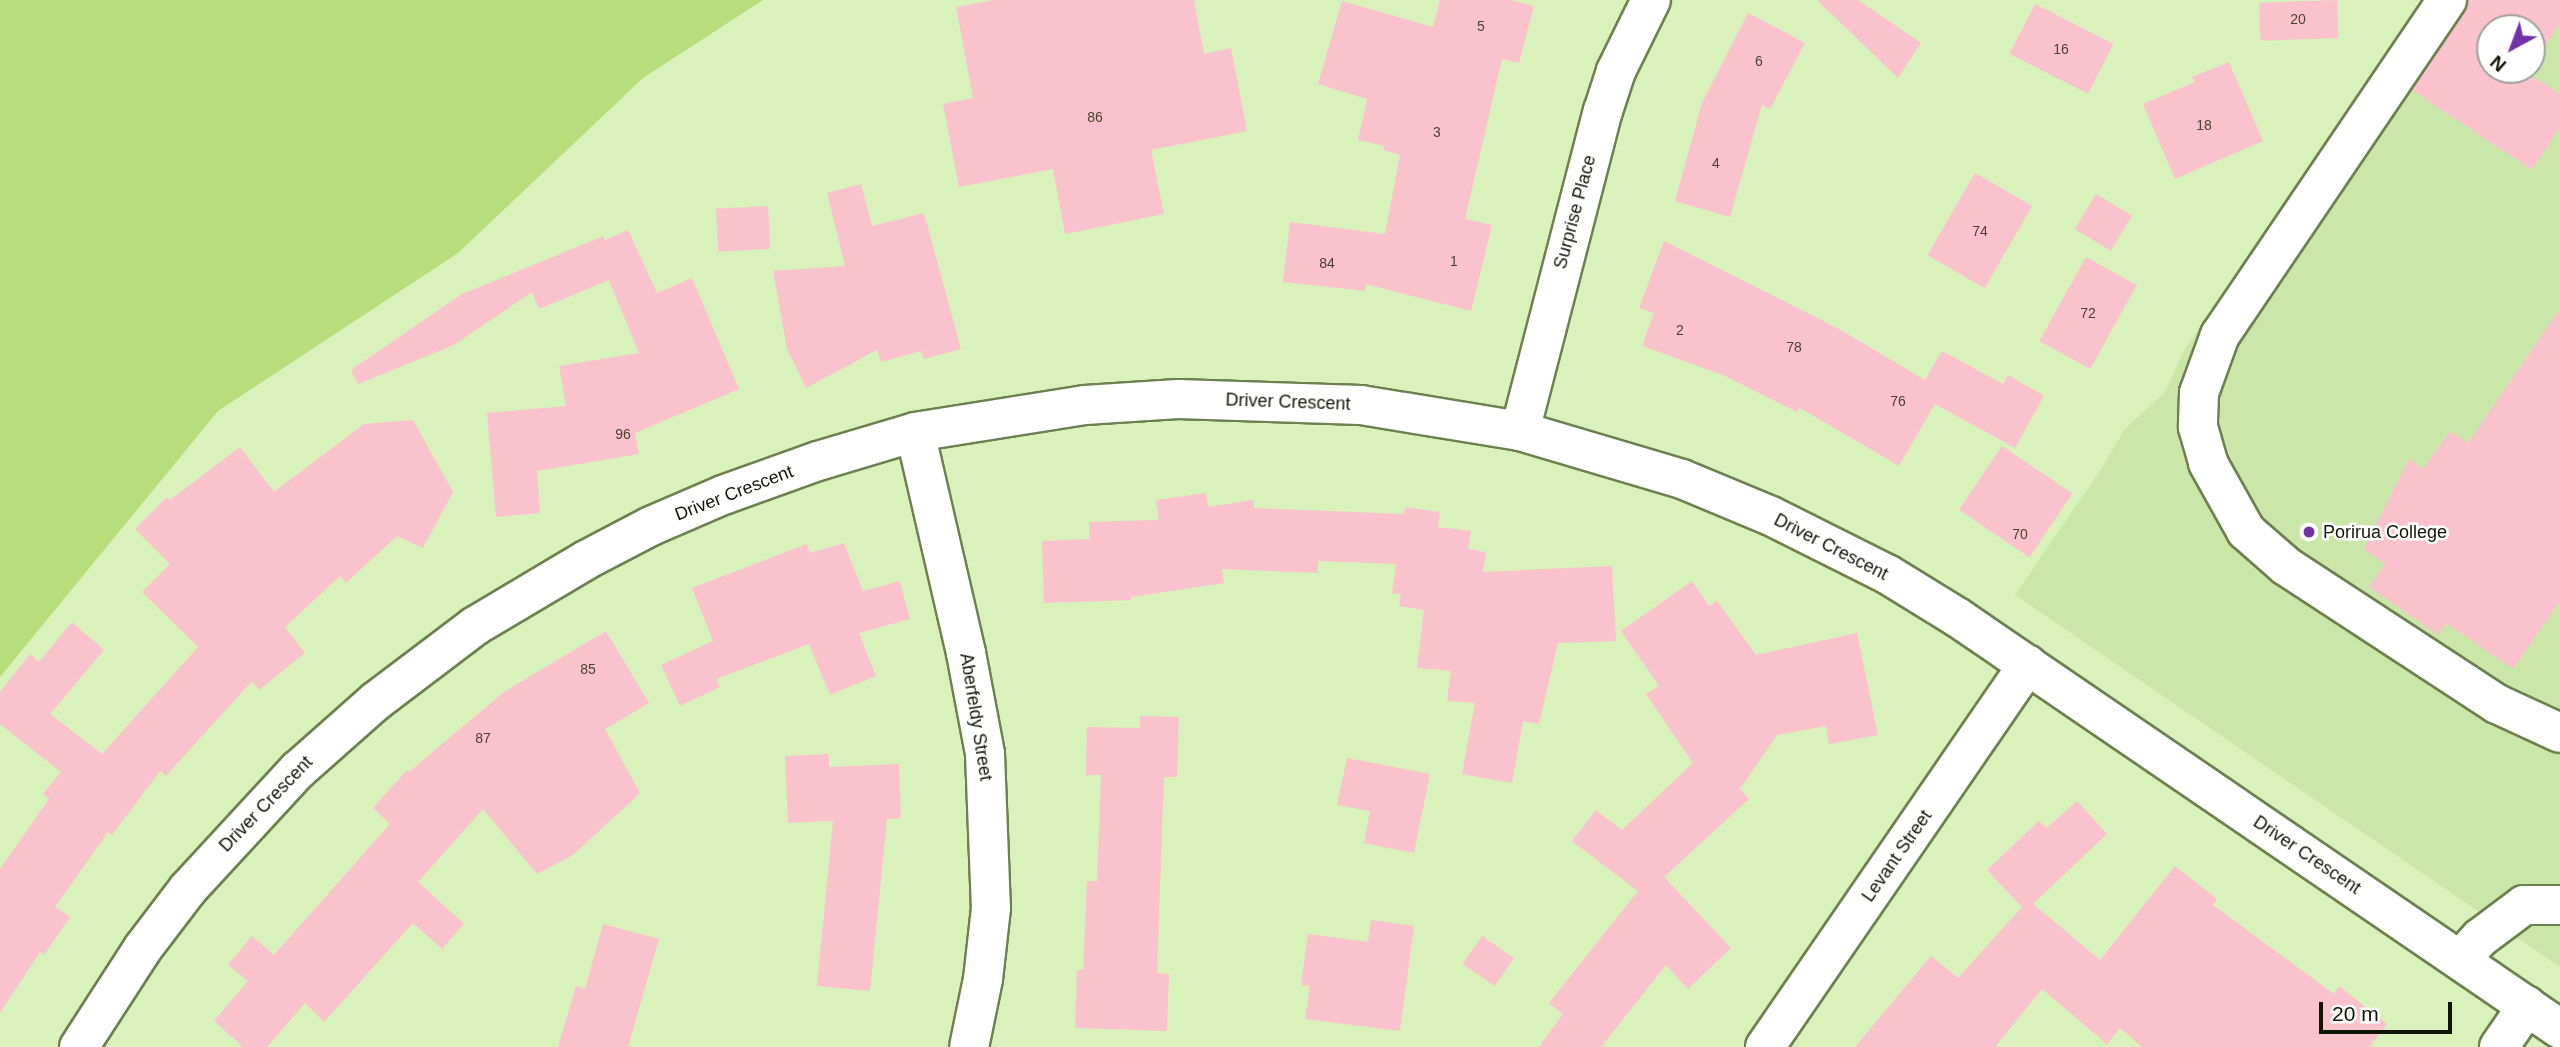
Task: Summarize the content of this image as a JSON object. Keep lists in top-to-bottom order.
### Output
{
  "streets": {
    "street": [
      "Surprise Place",
      "Driver Crescent",
      "Aberfeldy Street",
      "Levant Street"
    ]
  },
  "crossings": [
    ["Surprise Place", "Driver Crescent"],
    ["Driver Crescent", "Aberfeldy Street"],
    ["Driver Crescent", "Levant Street"]
  ],
  "places": ["Porirua College"],
  "house_numbers": [
    "20",
    "5",
    "16",
    "6",
    "86",
    "18",
    "3",
    "4",
    "74",
    "1",
    "84",
    "72",
    "2",
    "78",
    "76",
    "96",
    "70",
    "85",
    "87"
  ],
  "scale_bar": "20 m",
  "north": "bottom left"
}
